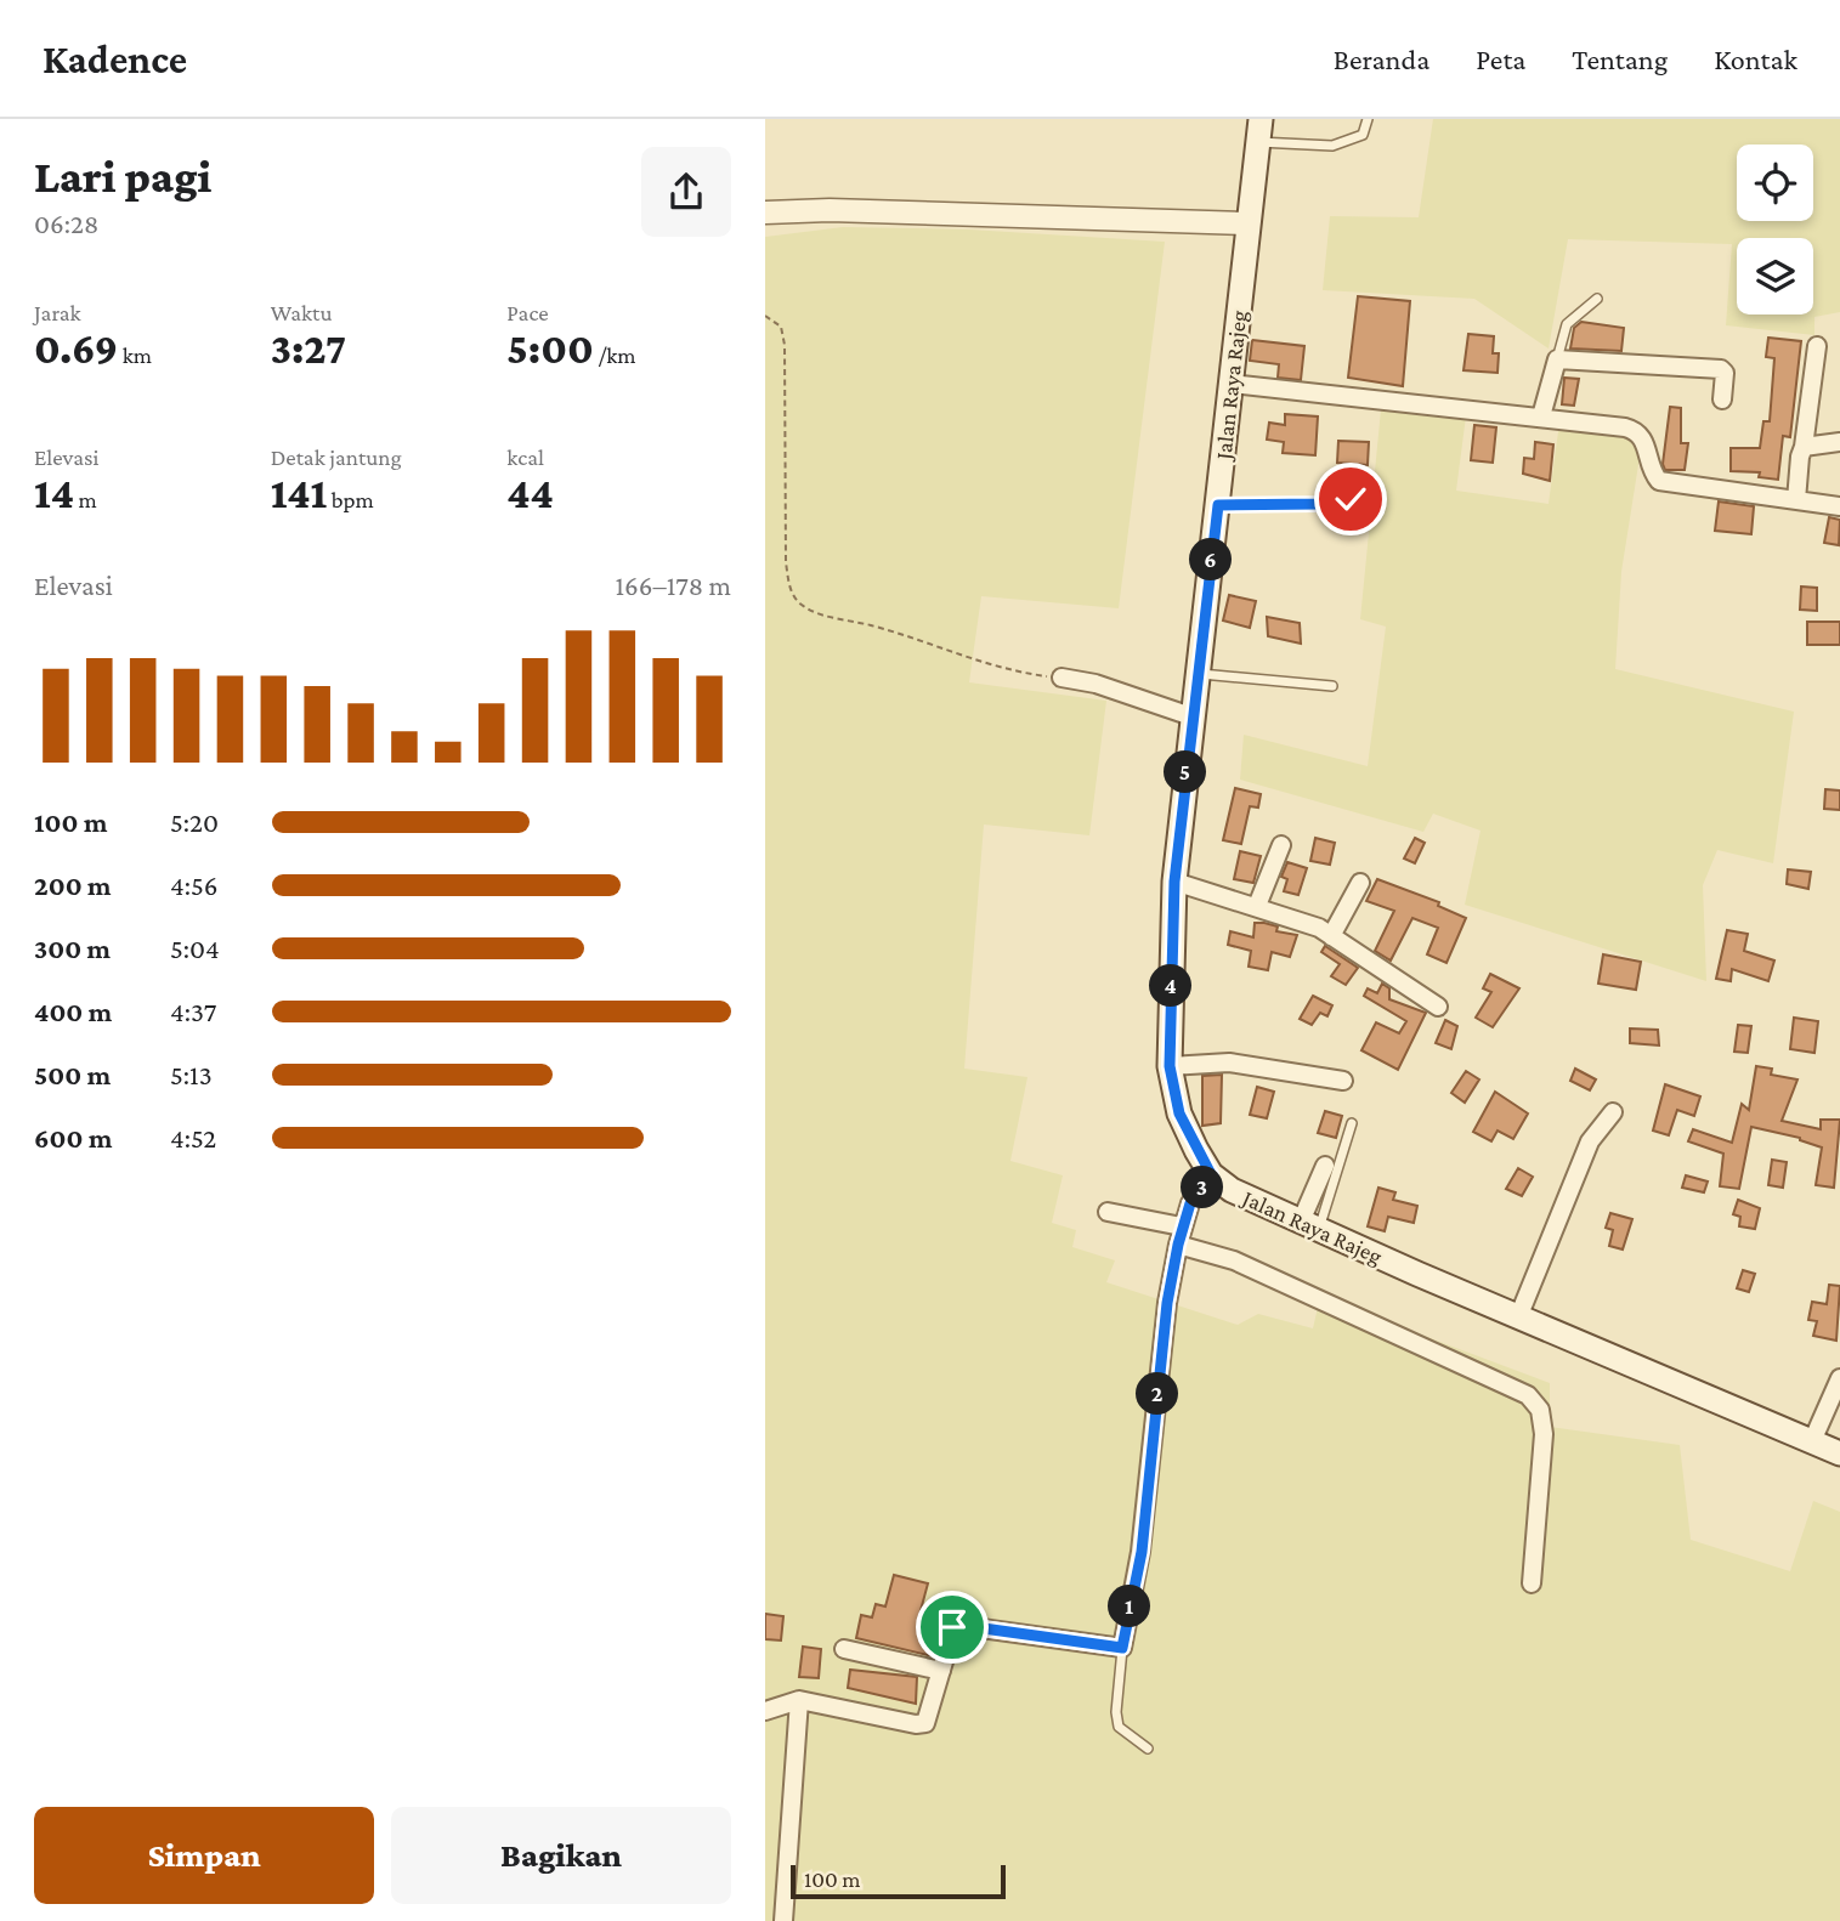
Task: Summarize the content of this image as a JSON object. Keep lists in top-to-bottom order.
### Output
{
  "streets": {
    "main road": ["Jalan Raya Rajeg"]
  },
  "scale_bar": "100 m",
  "page": {
    "header": "Kadence",
    "nav": [
      "Beranda",
      "Peta",
      "Tentang",
      "Kontak"
    ],
    "heading": ["Lari pagi", "06:28"],
    "stats": [
      ["Jarak", "0.69 km"],
      ["Waktu", "3:27"],
      ["Pace", "5:00 /km"],
      ["Elevasi", "14 m"],
      ["Detak jantung", "141 bpm"],
      ["kcal", "44"]
    ],
    "pins": [
      "6",
      "5",
      "4",
      "3",
      "2",
      "1"
    ],
    "chart": ["Elevasi", "166–178 m"],
    "list": [
      {
        "name": "100 m",
        "note": "5:20"
      },
      {
        "name": "200 m",
        "note": "4:56"
      },
      {
        "name": "300 m",
        "note": "5:04"
      },
      {
        "name": "400 m",
        "note": "4:37"
      },
      {
        "name": "500 m",
        "note": "5:13"
      },
      {
        "name": "600 m",
        "note": "4:52"
      }
    ],
    "buttons": ["Simpan", "Bagikan"],
    "scale": "100 m"
  }
}
